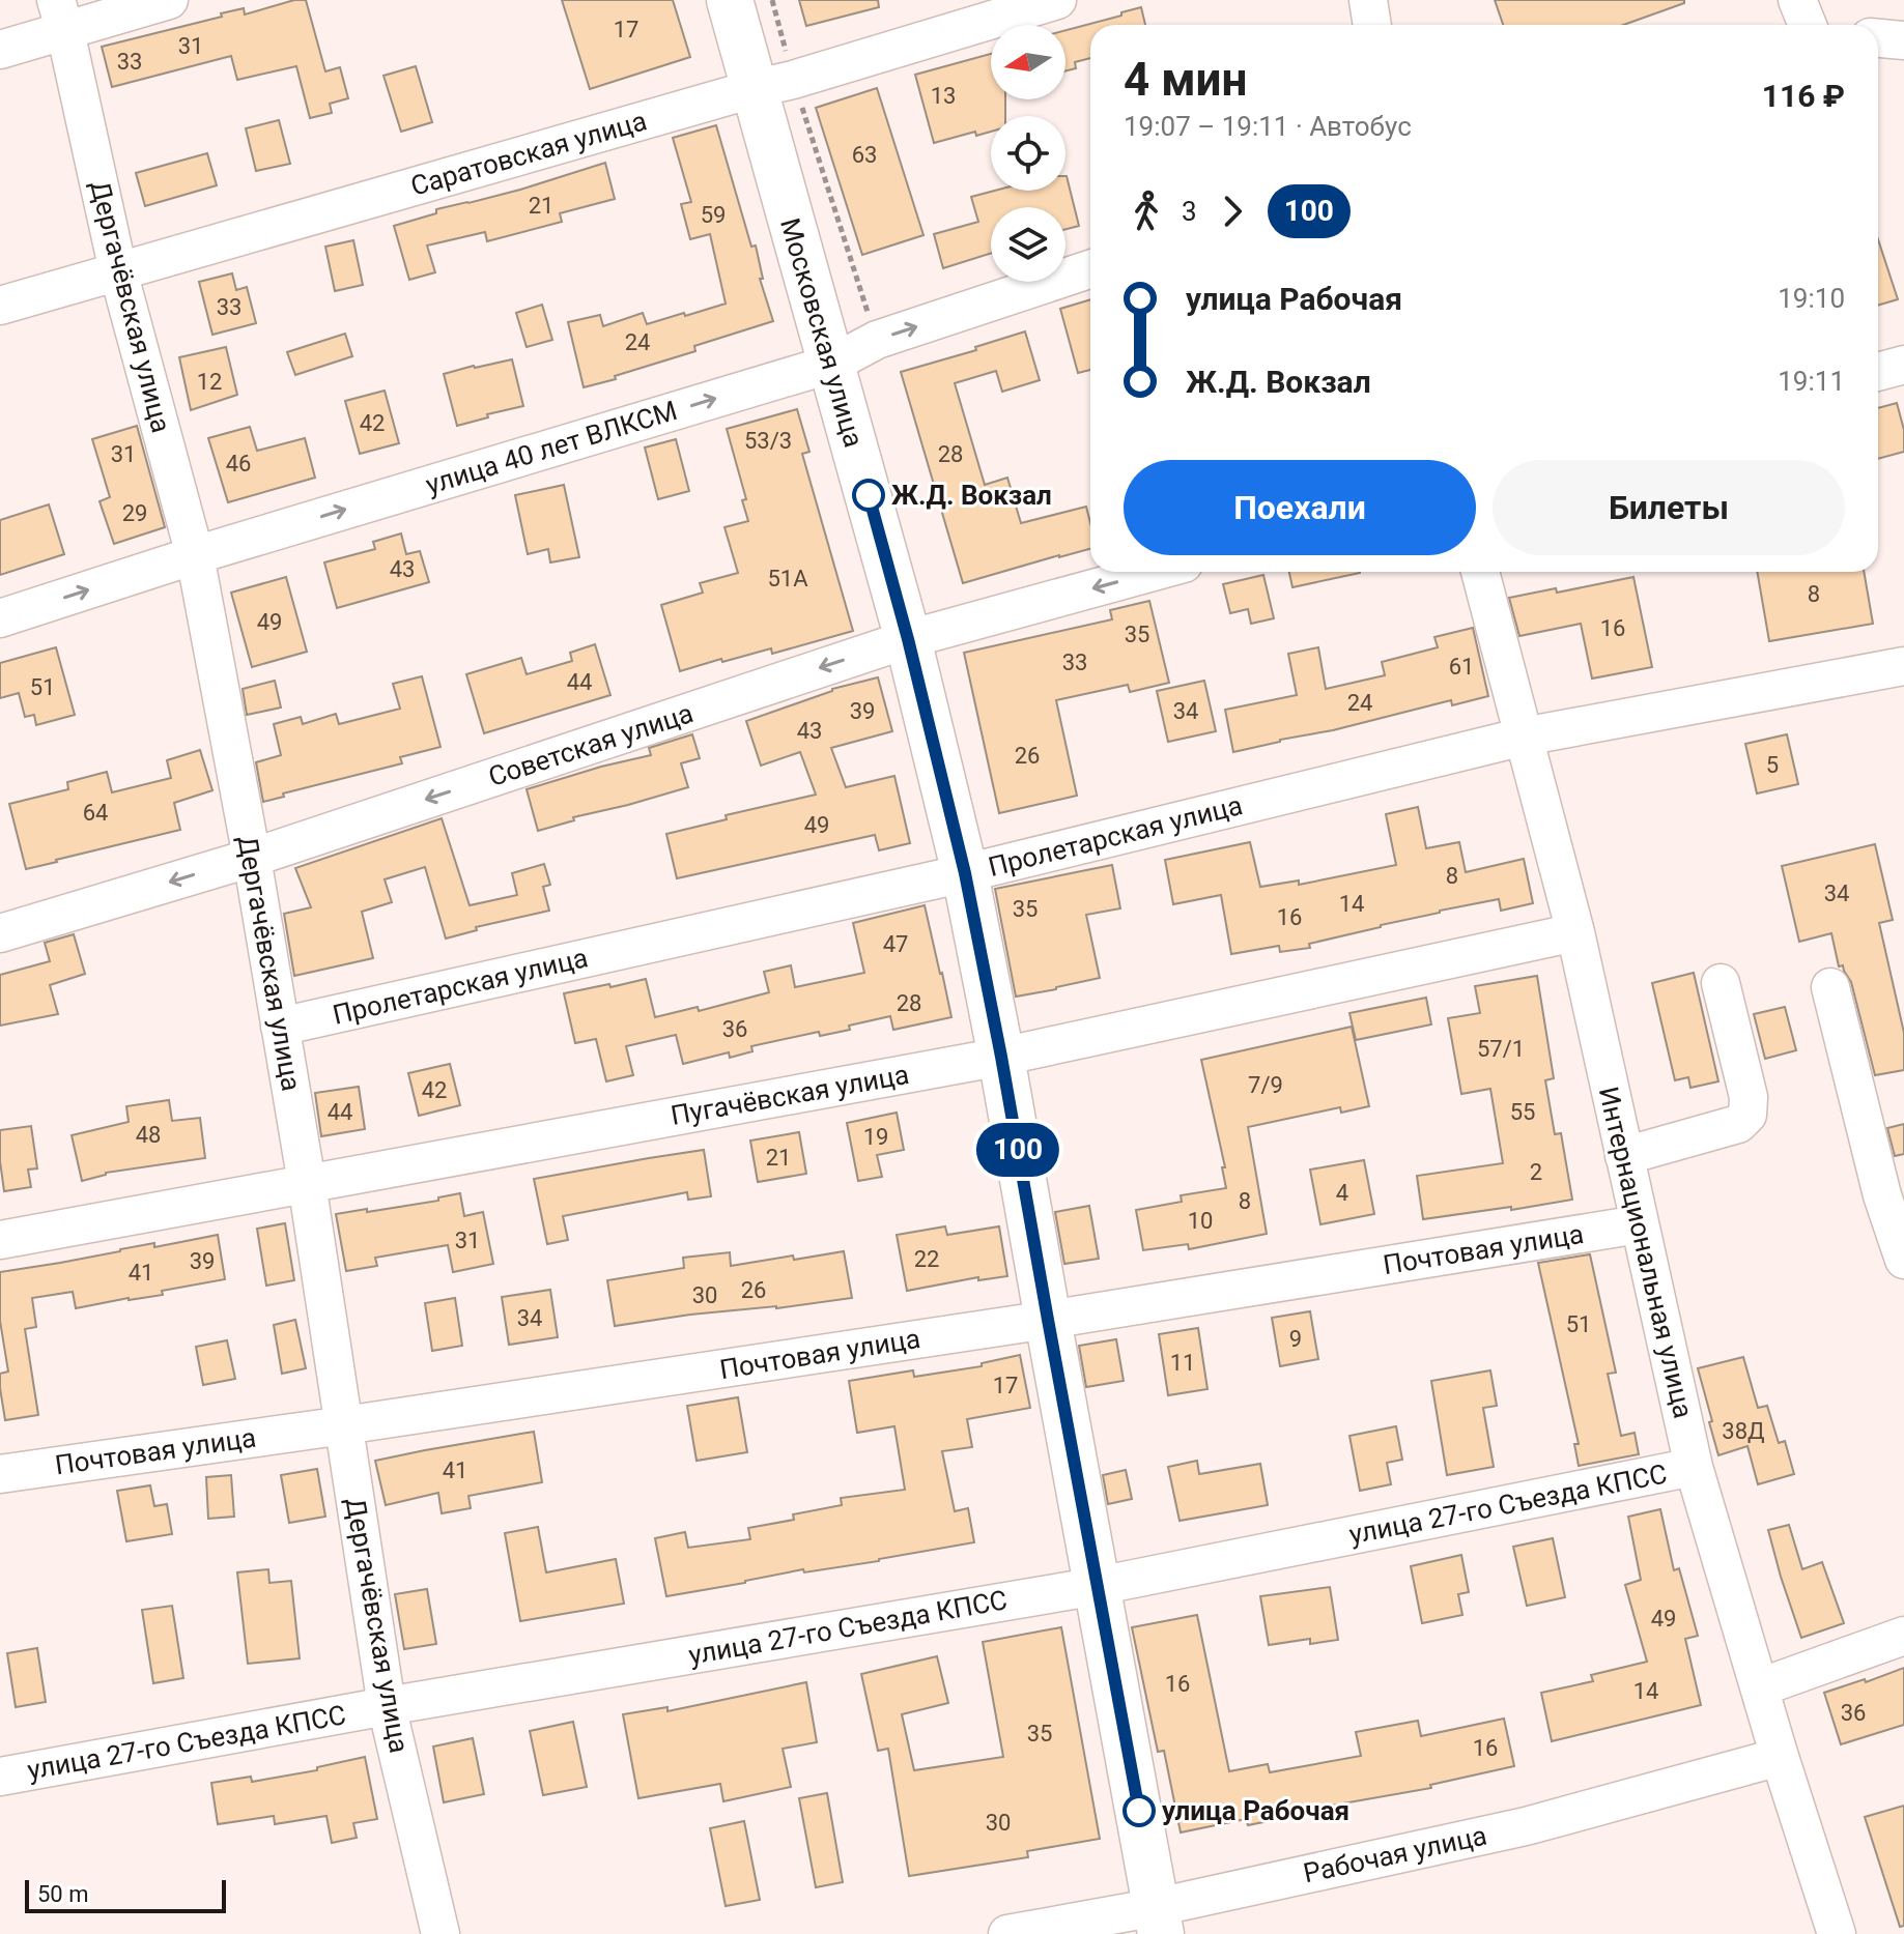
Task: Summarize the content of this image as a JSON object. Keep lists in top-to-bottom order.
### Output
{
  "streets": {
    "main road": ["Московская улица"],
    "street": [
      "Саратовская улица",
      "Дергачёвская улица",
      "улица 40 лет ВЛКСМ",
      "Советская улица",
      "Пролетарская улица",
      "Пугачёвская улица",
      "Почтовая улица",
      "Интернациональная улица",
      "улица 27-го Съезда КПСС",
      "Рабочая улица"
    ]
  },
  "crossings": [
    ["Саратовская улица", "Дергачёвская улица"],
    ["Саратовская улица", "Московская улица"],
    ["Дергачёвская улица", "улица 40 лет ВЛКСМ"],
    ["Дергачёвская улица", "Советская улица"],
    ["Дергачёвская улица", "Пролетарская улица"],
    ["Дергачёвская улица", "Пугачёвская улица"],
    ["Дергачёвская улица", "Почтовая улица"],
    ["Дергачёвская улица", "улица 27-го Съезда КПСС"],
    ["Московская улица", "улица 40 лет ВЛКСМ"],
    ["Московская улица", "Советская улица"],
    ["Московская улица", "Пролетарская улица"],
    ["Московская улица", "Пугачёвская улица"],
    ["Московская улица", "Почтовая улица"],
    ["Московская улица", "улица 27-го Съезда КПСС"],
    ["Московская улица", "Рабочая улица"],
    ["Пролетарская улица", "Интернациональная улица"],
    ["Пугачёвская улица", "Интернациональная улица"],
    ["Почтовая улица", "Интернациональная улица"],
    ["Интернациональная улица", "улица 27-го Съезда КПСС"],
    ["Интернациональная улица", "Рабочая улица"]
  ],
  "one_way": ["улица 40 лет ВЛКСМ", "Советская улица"],
  "places": ["Ж.Д. Вокзал", "улица Рабочая"],
  "lines": ["bus line 100"],
  "house_numbers": [
    "17",
    "31",
    "33",
    "13",
    "63",
    "21",
    "59",
    "33",
    "24",
    "12",
    "42",
    "53/3",
    "31",
    "28",
    "46",
    "29",
    "43",
    "51А",
    "8",
    "49",
    "16",
    "35",
    "33",
    "61",
    "44",
    "51",
    "24",
    "39",
    "34",
    "43",
    "26",
    "5",
    "64",
    "49",
    "8",
    "34",
    "14",
    "35",
    "16",
    "47",
    "28",
    "36",
    "57/1",
    "7/9",
    "42",
    "44",
    "55",
    "48",
    "19",
    "21",
    "2",
    "4",
    "8",
    "10",
    "31",
    "22",
    "39",
    "41",
    "26",
    "30",
    "34",
    "51",
    "9",
    "11",
    "17",
    "38Д",
    "41",
    "49",
    "16",
    "14",
    "36",
    "35",
    "16",
    "30"
  ],
  "scale_bar": "50 m",
  "north": "left",
  "page": {
    "on_map": "100",
    "heading": ["4 мин", "19:07 – 19:11 · Автобус", "116 ₽"],
    "legs": ["3", "100"],
    "list": [
      {
        "name": "улица Рабочая",
        "value": "19:10"
      },
      {
        "name": "Ж.Д. Вокзал",
        "value": "19:11"
      }
    ],
    "buttons": ["Поехали", "Билеты"],
    "scale": "50 m"
  }
}
